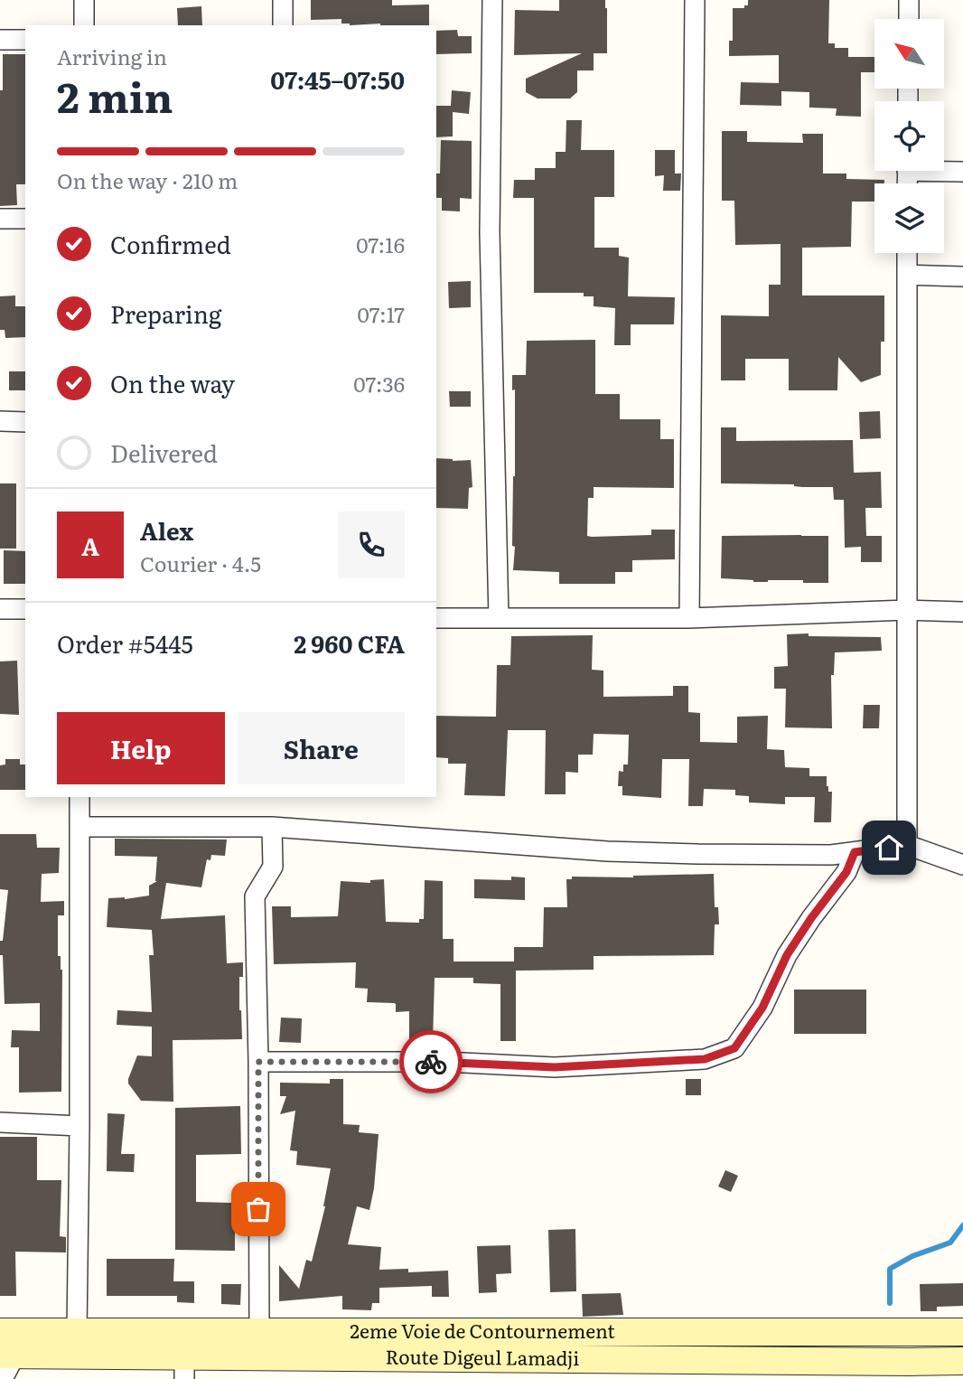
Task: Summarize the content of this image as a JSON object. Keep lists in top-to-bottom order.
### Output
{
  "streets": {
    "main road": ["2eme Voie de Contournement", "Route Digeul Lamadji"]
  },
  "north": "top left",
  "page": {
    "heading": ["2 min", "Arriving in", "07:45–07:50"],
    "panel": [
      "Alex",
      "Courier · 4.5",
      "Order #5445",
      "2 960 CFA"
    ],
    "bar": "On the way · 210 m",
    "list": [
      ["Confirmed", "07:16"],
      ["Preparing", "07:17"],
      ["On the way", "07:36"],
      "Delivered"
    ],
    "round": "A",
    "buttons": ["Help", "Share"]
  }
}
